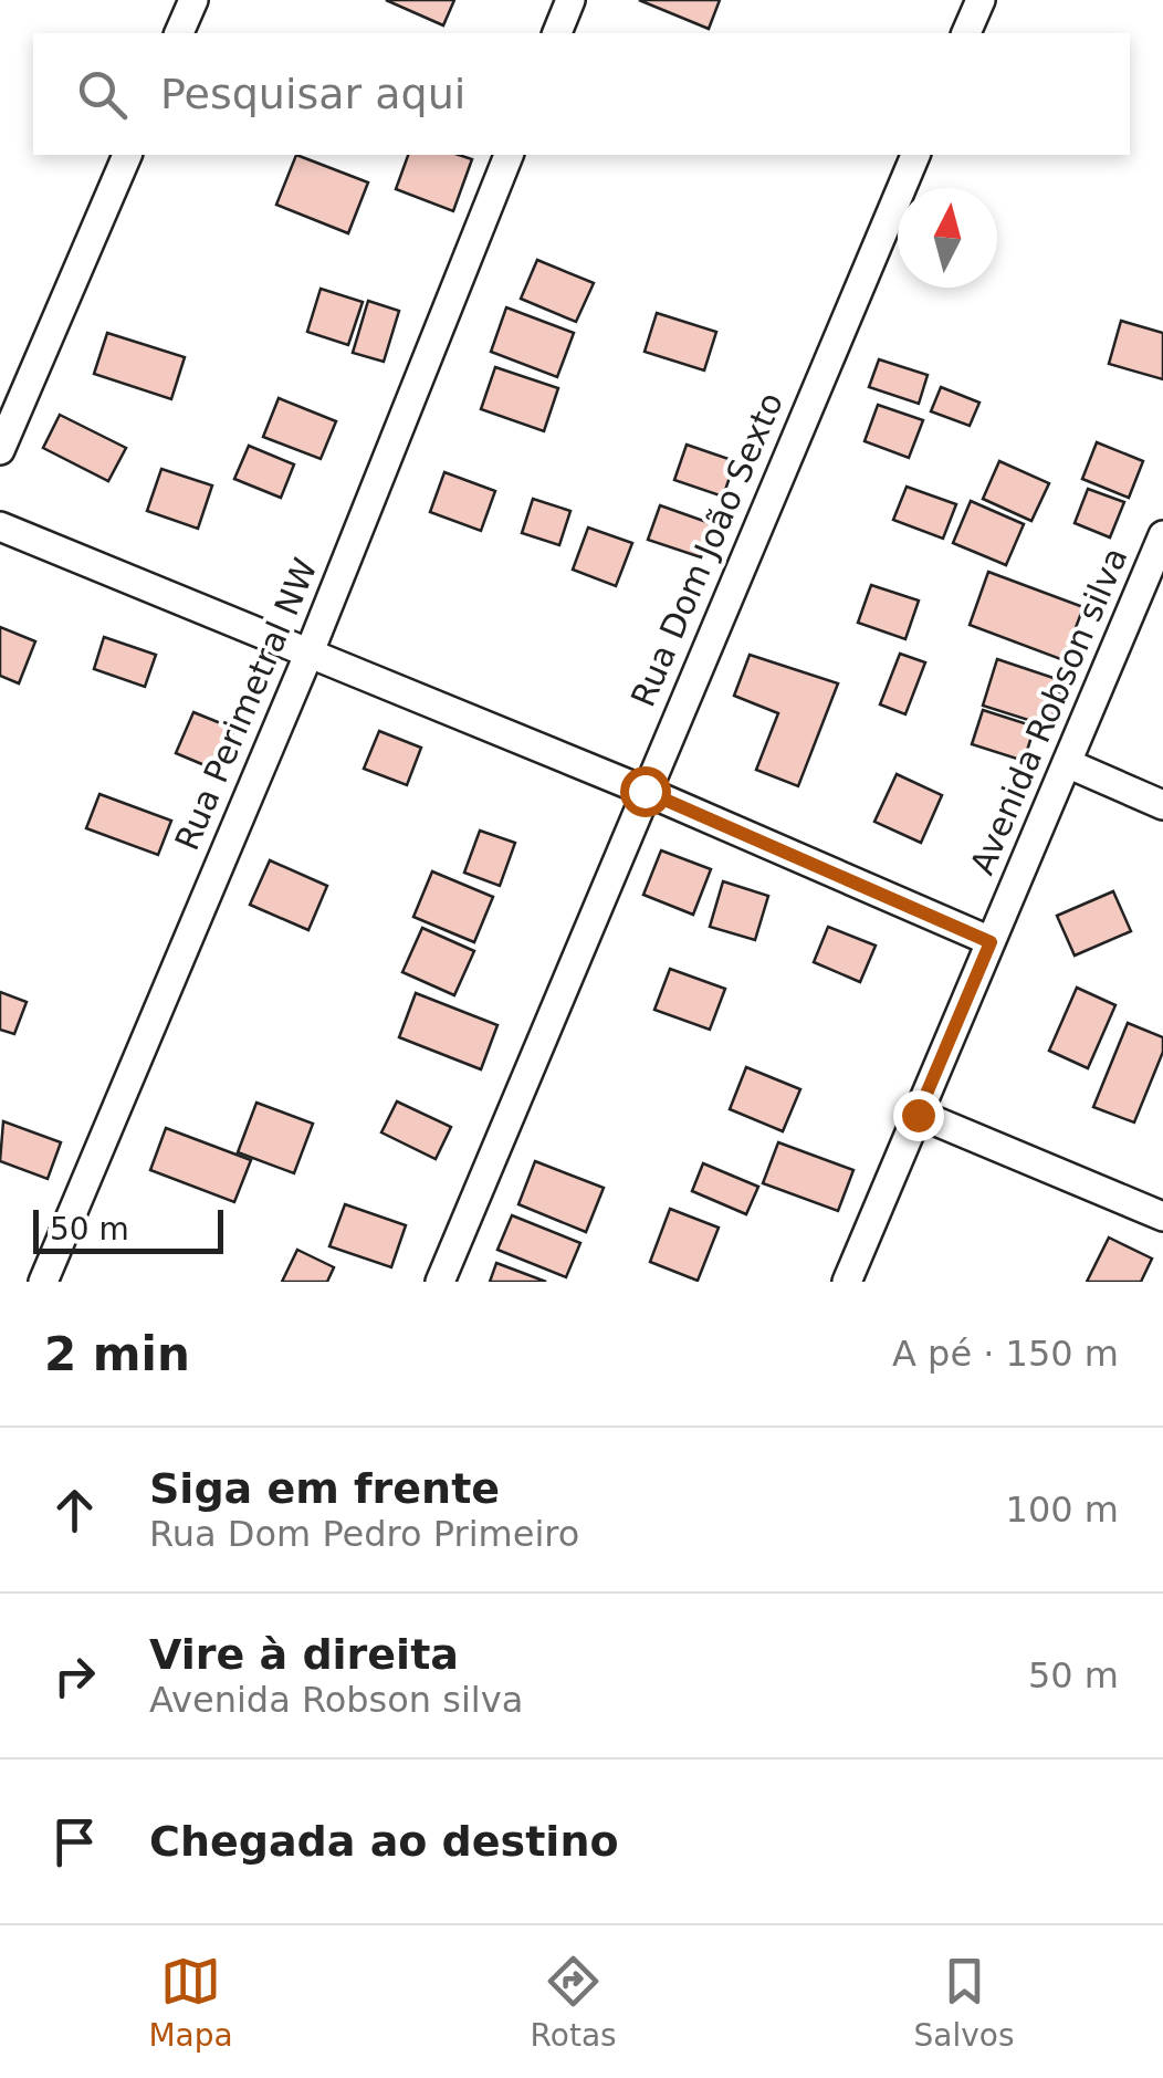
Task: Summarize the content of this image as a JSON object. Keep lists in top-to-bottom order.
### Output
{
  "streets": {
    "street": ["Rua Dom João Sexto", "Rua Perimetral NW", "Avenida Robson silva"]
  },
  "scale_bar": "50 m",
  "north": "top",
  "page": {
    "search": "Pesquisar aqui",
    "scale": "50 m",
    "heading": ["2 min", "A pé · 150 m"],
    "list": [
      ["Siga em frente", "Rua Dom Pedro Primeiro", "100 m"],
      ["Vire à direita", "Avenida Robson silva", "50 m"],
      "Chegada ao destino"
    ],
    "nav": ["Mapa", "Rotas", "Salvos"]
  }
}
